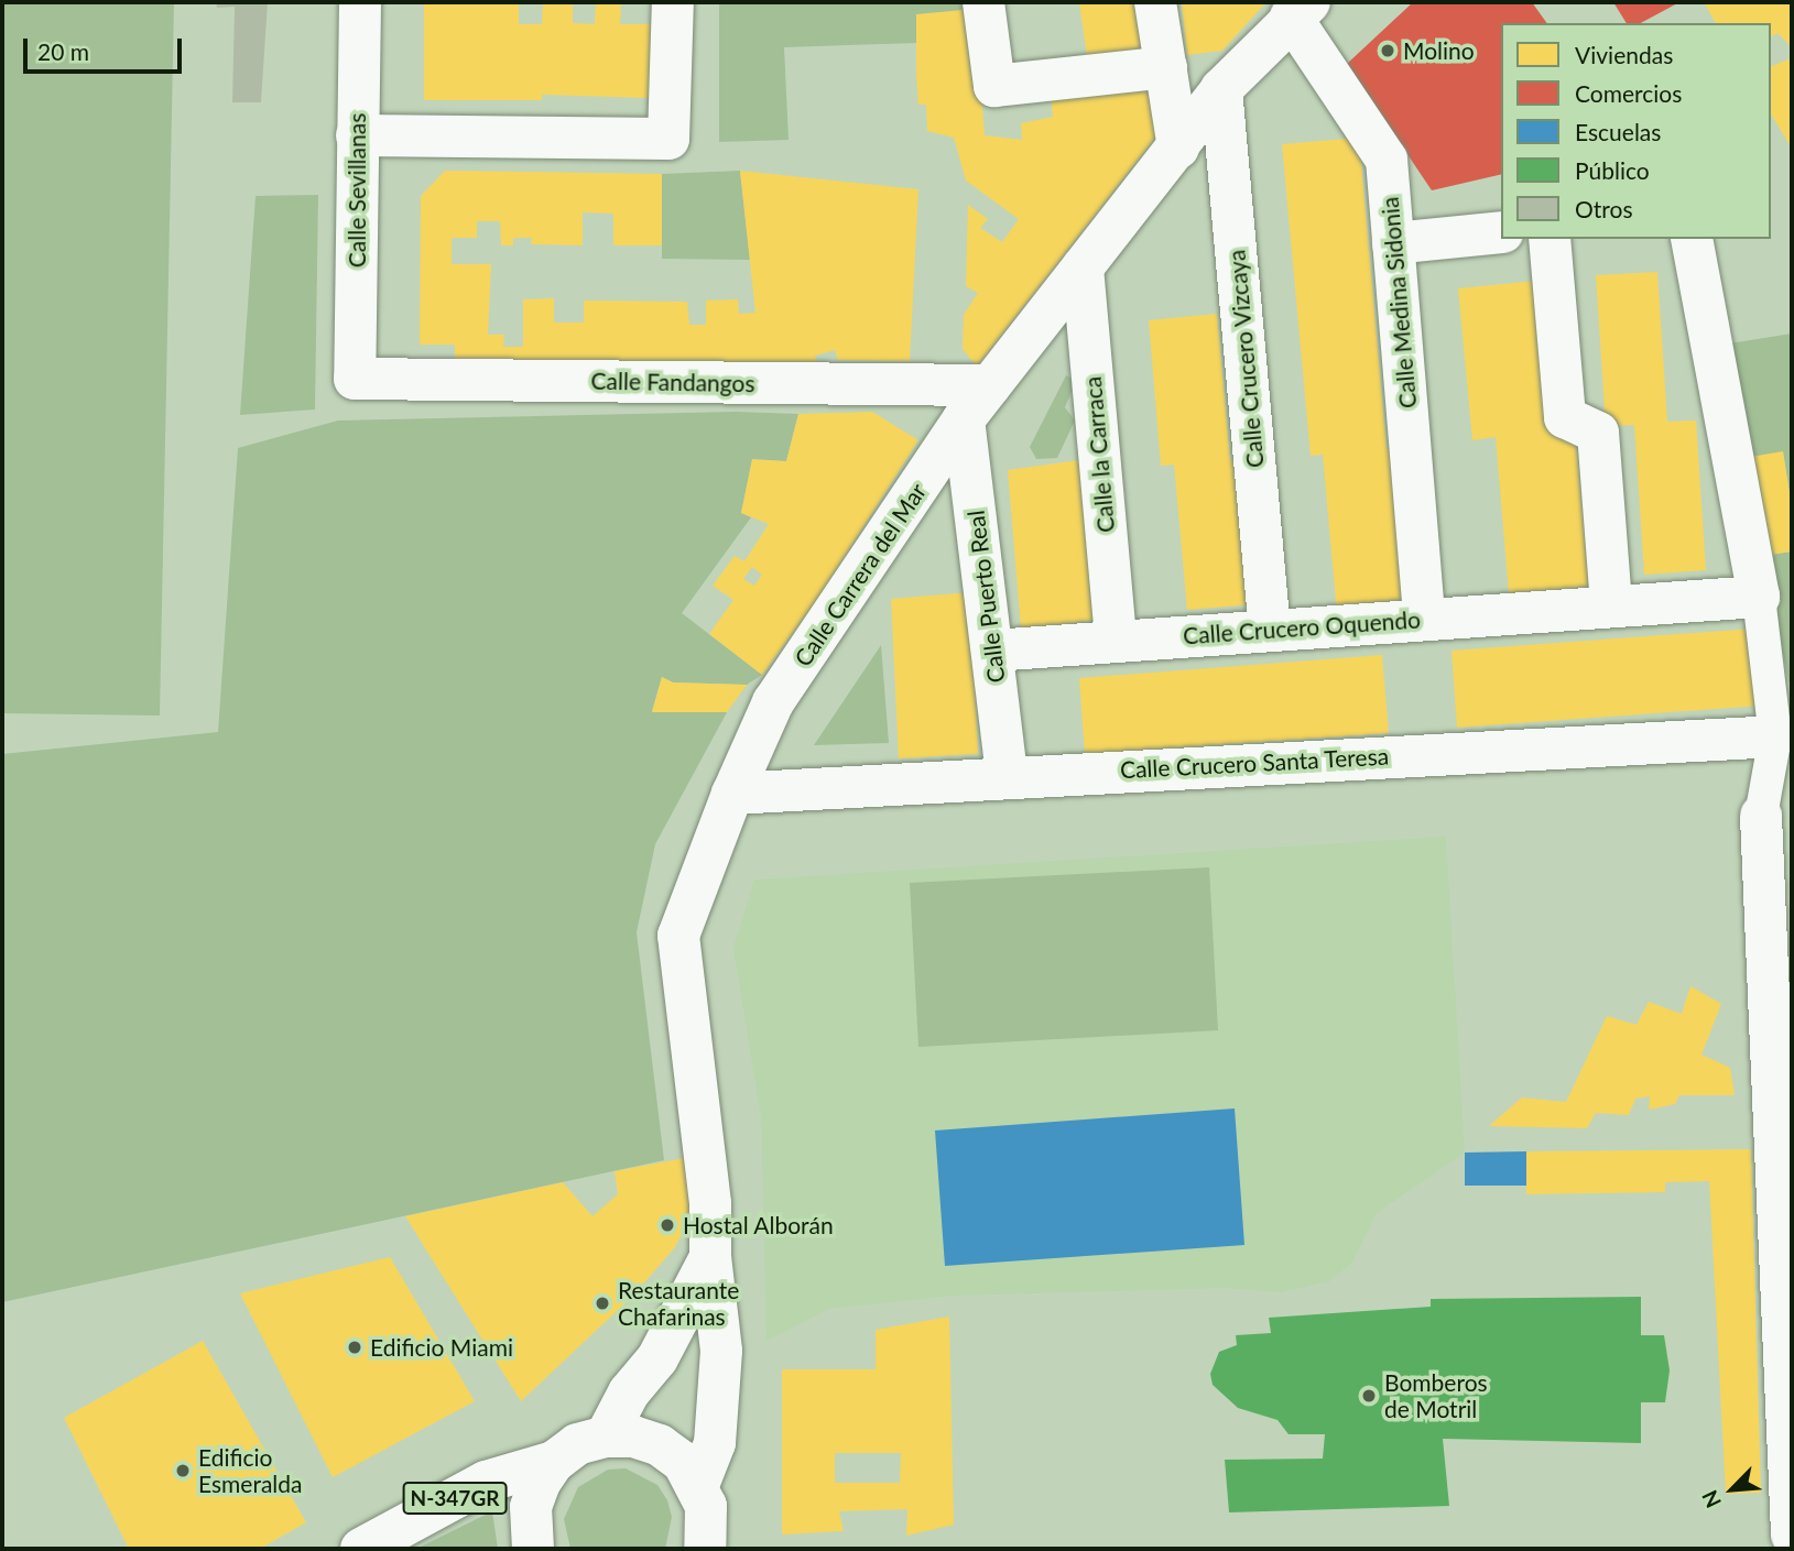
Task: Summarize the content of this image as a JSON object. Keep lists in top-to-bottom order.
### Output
{
  "streets": {
    "main road": [
      "Calle Sevillanas",
      "Calle Medina Sidonia",
      "Calle Crucero Vizcaya",
      "Calle Fandangos",
      "Calle la Carraca",
      "Calle Carrera del Mar",
      "Calle Puerto Real",
      "Calle Crucero Oquendo",
      "Calle Crucero Santa Teresa",
      "N-347GR"
    ]
  },
  "crossings": [
    ["Calle Sevillanas", "Calle Fandangos"],
    ["Calle Medina Sidonia", "Calle Carrera del Mar"],
    ["Calle Medina Sidonia", "Calle Crucero Oquendo"],
    ["Calle Crucero Vizcaya", "Calle Carrera del Mar"],
    ["Calle Crucero Vizcaya", "Calle Crucero Oquendo"],
    ["Calle Fandangos", "Calle Carrera del Mar"],
    ["Calle la Carraca", "Calle Carrera del Mar"],
    ["Calle la Carraca", "Calle Crucero Oquendo"],
    ["Calle Carrera del Mar", "Calle Puerto Real"],
    ["Calle Carrera del Mar", "Calle Crucero Santa Teresa"],
    ["Calle Puerto Real", "Calle Crucero Oquendo"],
    ["Calle Puerto Real", "Calle Crucero Santa Teresa"]
  ],
  "places": [
    "Molino",
    "Hostal Alborán",
    "Restaurante Chafarinas",
    "Edificio Miami",
    "Bomberos de Motril",
    "Edificio Esmeralda"
  ],
  "legend": [
    "Viviendas",
    "Comercios",
    "Escuelas",
    "Público",
    "Otros"
  ],
  "scale_bar": "20 m",
  "north": "bottom left"
}
